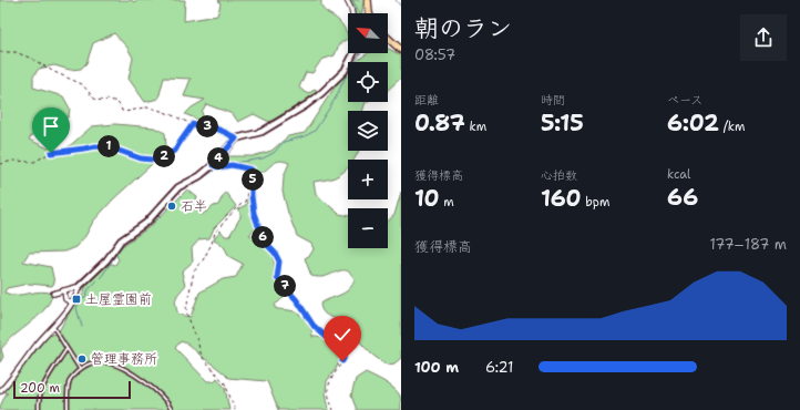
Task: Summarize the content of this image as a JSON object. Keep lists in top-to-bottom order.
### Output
{
  "places": {
    "other": ["石半", "管理事務所"],
    "transit": ["土屋霊園前"]
  },
  "scale_bar": "200 m",
  "north": "top left",
  "page": {
    "heading": ["朝のラン", "08:57"],
    "map_buttons": ["+", "−"],
    "stats": [
      ["距離", "0.87 km"],
      ["時間", "5:15"],
      ["ペース", "6:02 /km"],
      ["獲得標高", "10 m"],
      ["心拍数", "160 bpm"],
      ["kcal", "66"]
    ],
    "pins": [
      "3",
      "1",
      "2",
      "4",
      "5",
      "6",
      "7"
    ],
    "chart": ["獲得標高", "177–187 m"],
    "list": [
      {
        "name": "100 m",
        "note": "6:21"
      }
    ],
    "scale": "200 m"
  }
}
